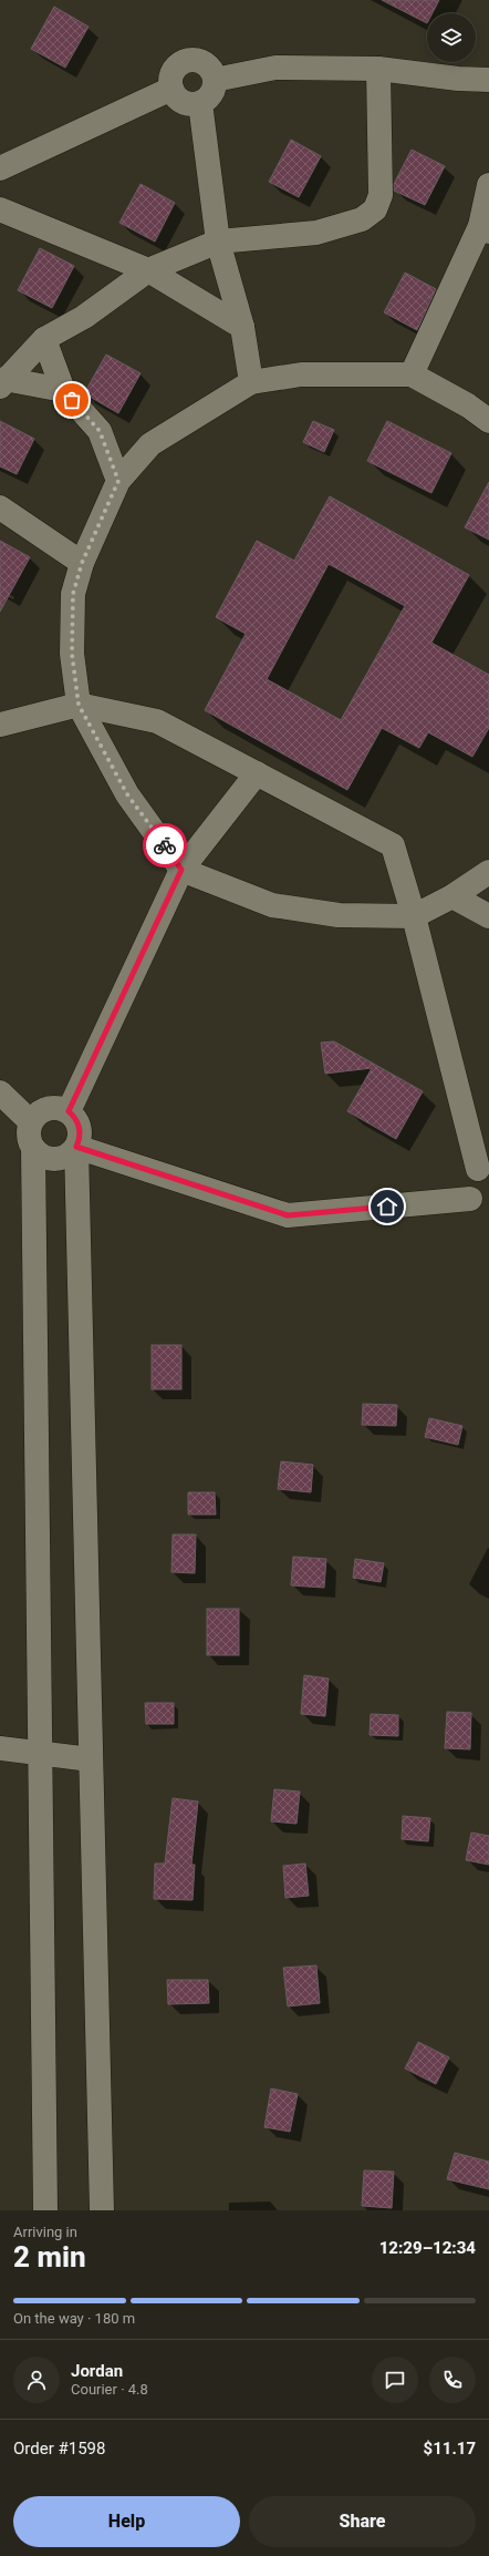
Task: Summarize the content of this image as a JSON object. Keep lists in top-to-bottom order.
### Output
{
  "page": {
    "heading": ["2 min", "Arriving in", "12:29–12:34"],
    "panel": [
      "Jordan",
      "Courier · 4.8",
      "Order #1598",
      "$11.17"
    ],
    "bar": "On the way · 180 m",
    "buttons": ["Help", "Share"]
  }
}
